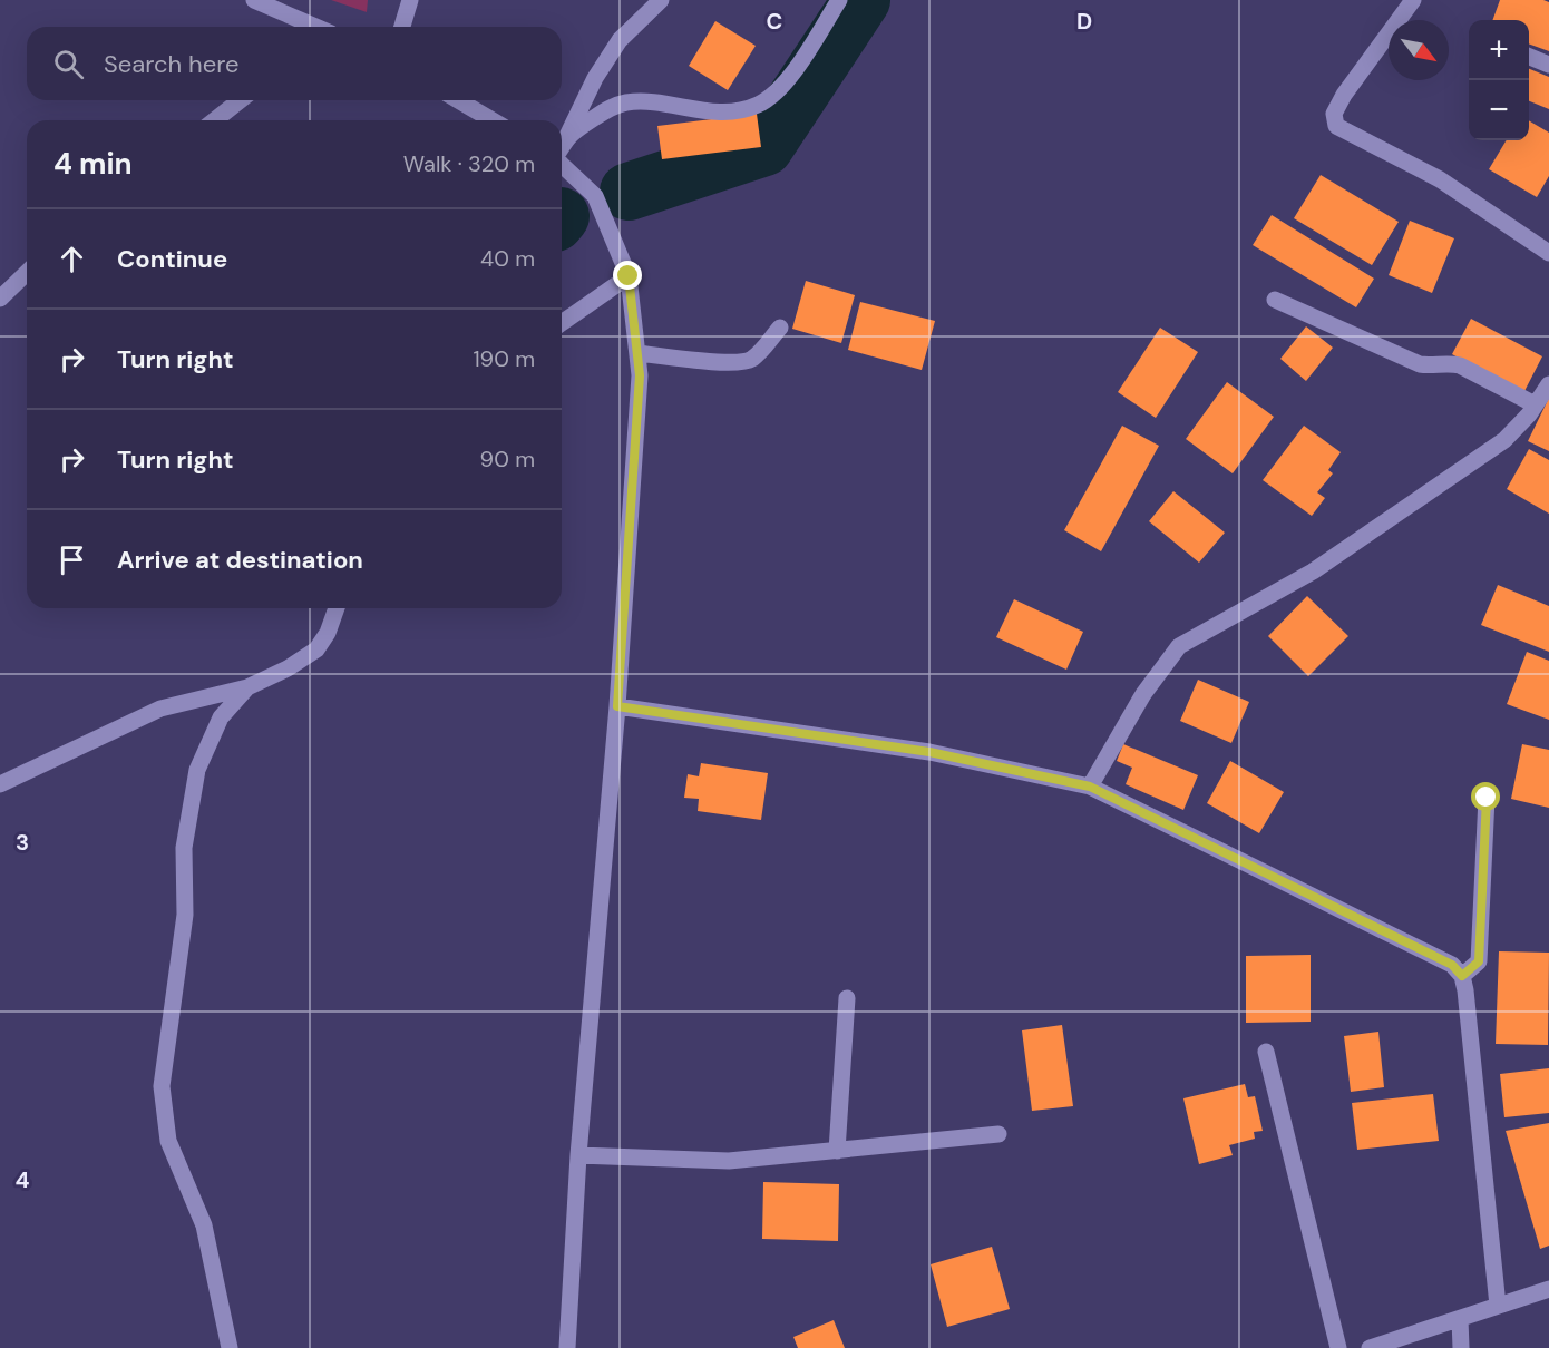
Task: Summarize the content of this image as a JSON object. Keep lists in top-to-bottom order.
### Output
{
  "north": "bottom right",
  "page": {
    "map_buttons": ["+", "−"],
    "search": "Search here",
    "heading": ["4 min", "Walk · 320 m"],
    "list": [
      ["Continue", "40 m"],
      ["Turn right", "190 m"],
      ["Turn right", "90 m"],
      "Arrive at destination"
    ]
  },
  "grid": {
    "columns": ["C", "D"],
    "rows": ["3", "4"]
  }
}
